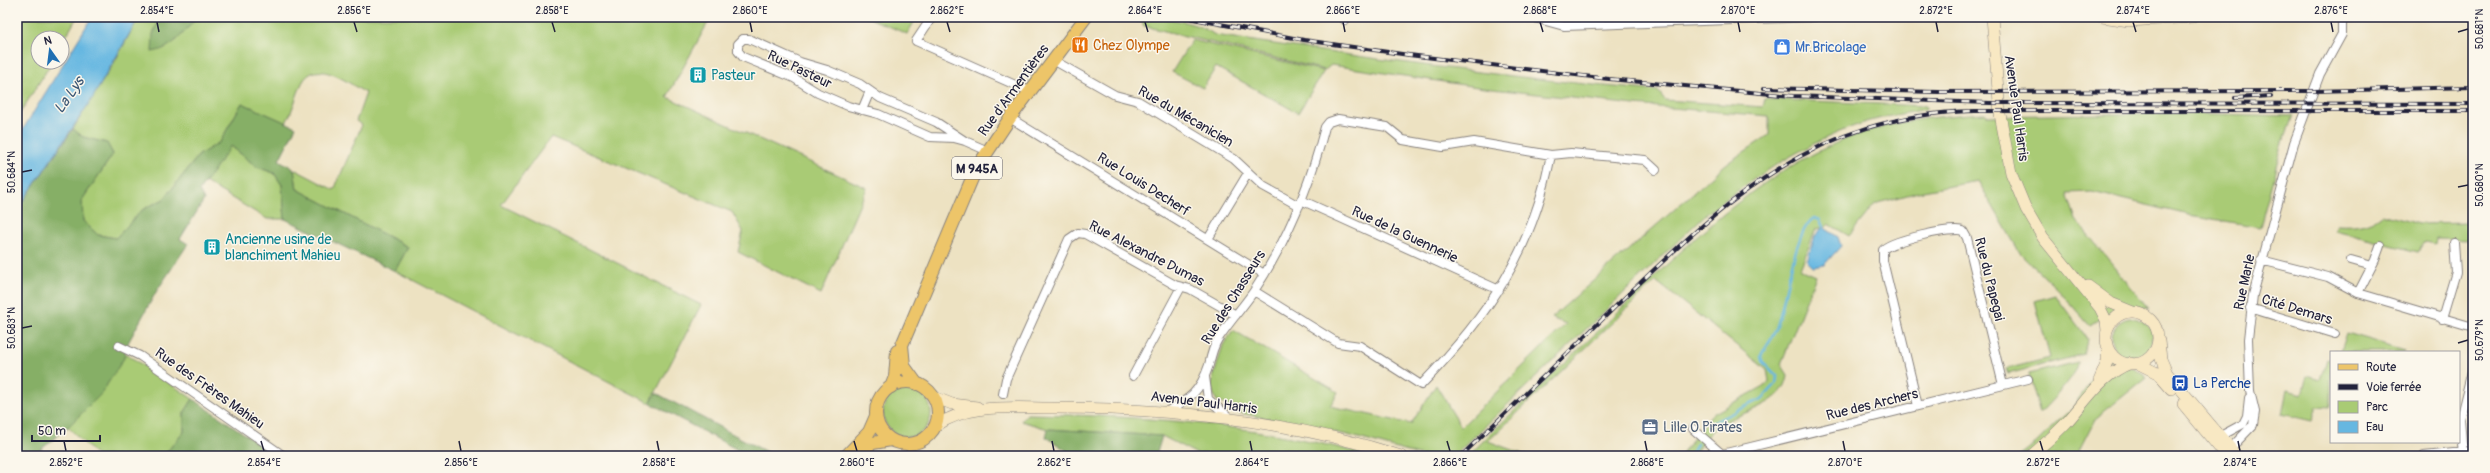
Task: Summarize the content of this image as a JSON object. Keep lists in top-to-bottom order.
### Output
{
  "streets": {
    "main road": ["Rue d'Armentières", "Avenue Paul Harris", "M 945A"],
    "street": [
      "Rue Pasteur",
      "Rue du Mécanicien",
      "Rue Louis Decherf",
      "Rue de la Guennerie",
      "Rue Alexandre Dumas",
      "Rue du Papegai",
      "Rue Marle",
      "Rue des Chasseurs",
      "Cité Demars",
      "Rue des Frères Mahieu",
      "Rue des Archers"
    ]
  },
  "crossings": [
    ["Rue Pasteur", "Rue d'Armentières"],
    ["Rue d'Armentières", "Avenue Paul Harris"],
    ["Rue d'Armentières", "Rue du Mécanicien"],
    ["Rue d'Armentières", "Rue Louis Decherf"],
    ["Avenue Paul Harris", "Rue des Chasseurs"],
    ["Rue du Mécanicien", "Rue de la Guennerie"],
    ["Rue du Mécanicien", "Rue des Chasseurs"],
    ["Rue Louis Decherf", "Rue des Chasseurs"],
    ["Rue de la Guennerie", "Rue des Chasseurs"],
    ["Rue Alexandre Dumas", "Rue des Chasseurs"],
    ["Rue du Papegai", "Rue des Archers"],
    ["Rue Marle", "Cité Demars"]
  ],
  "water": ["La Lys"],
  "places": {
    "restaurant": ["Chez Olympe"],
    "shop": ["Mr.Bricolage"],
    "building": ["Pasteur", "Ancienne usine de blanchiment Mahieu"],
    "bus stop": ["La Perche"],
    "office": ["Lille O Pirates"]
  },
  "legend": [
    "Route",
    "Voie ferrée",
    "Parc",
    "Eau"
  ],
  "scale_bar": "50 m",
  "north": "top",
  "coordinates": [
    "2.854°E",
    "2.856°E",
    "2.858°E",
    "2.860°E",
    "2.862°E",
    "2.864°E",
    "2.866°E",
    "2.868°E",
    "2.870°E",
    "2.872°E",
    "2.874°E",
    "2.876°E",
    "50.681°N",
    "50.684°N",
    "50.680°N",
    "50.683°N",
    "50.679°N",
    "2.852°E"
  ]
}
